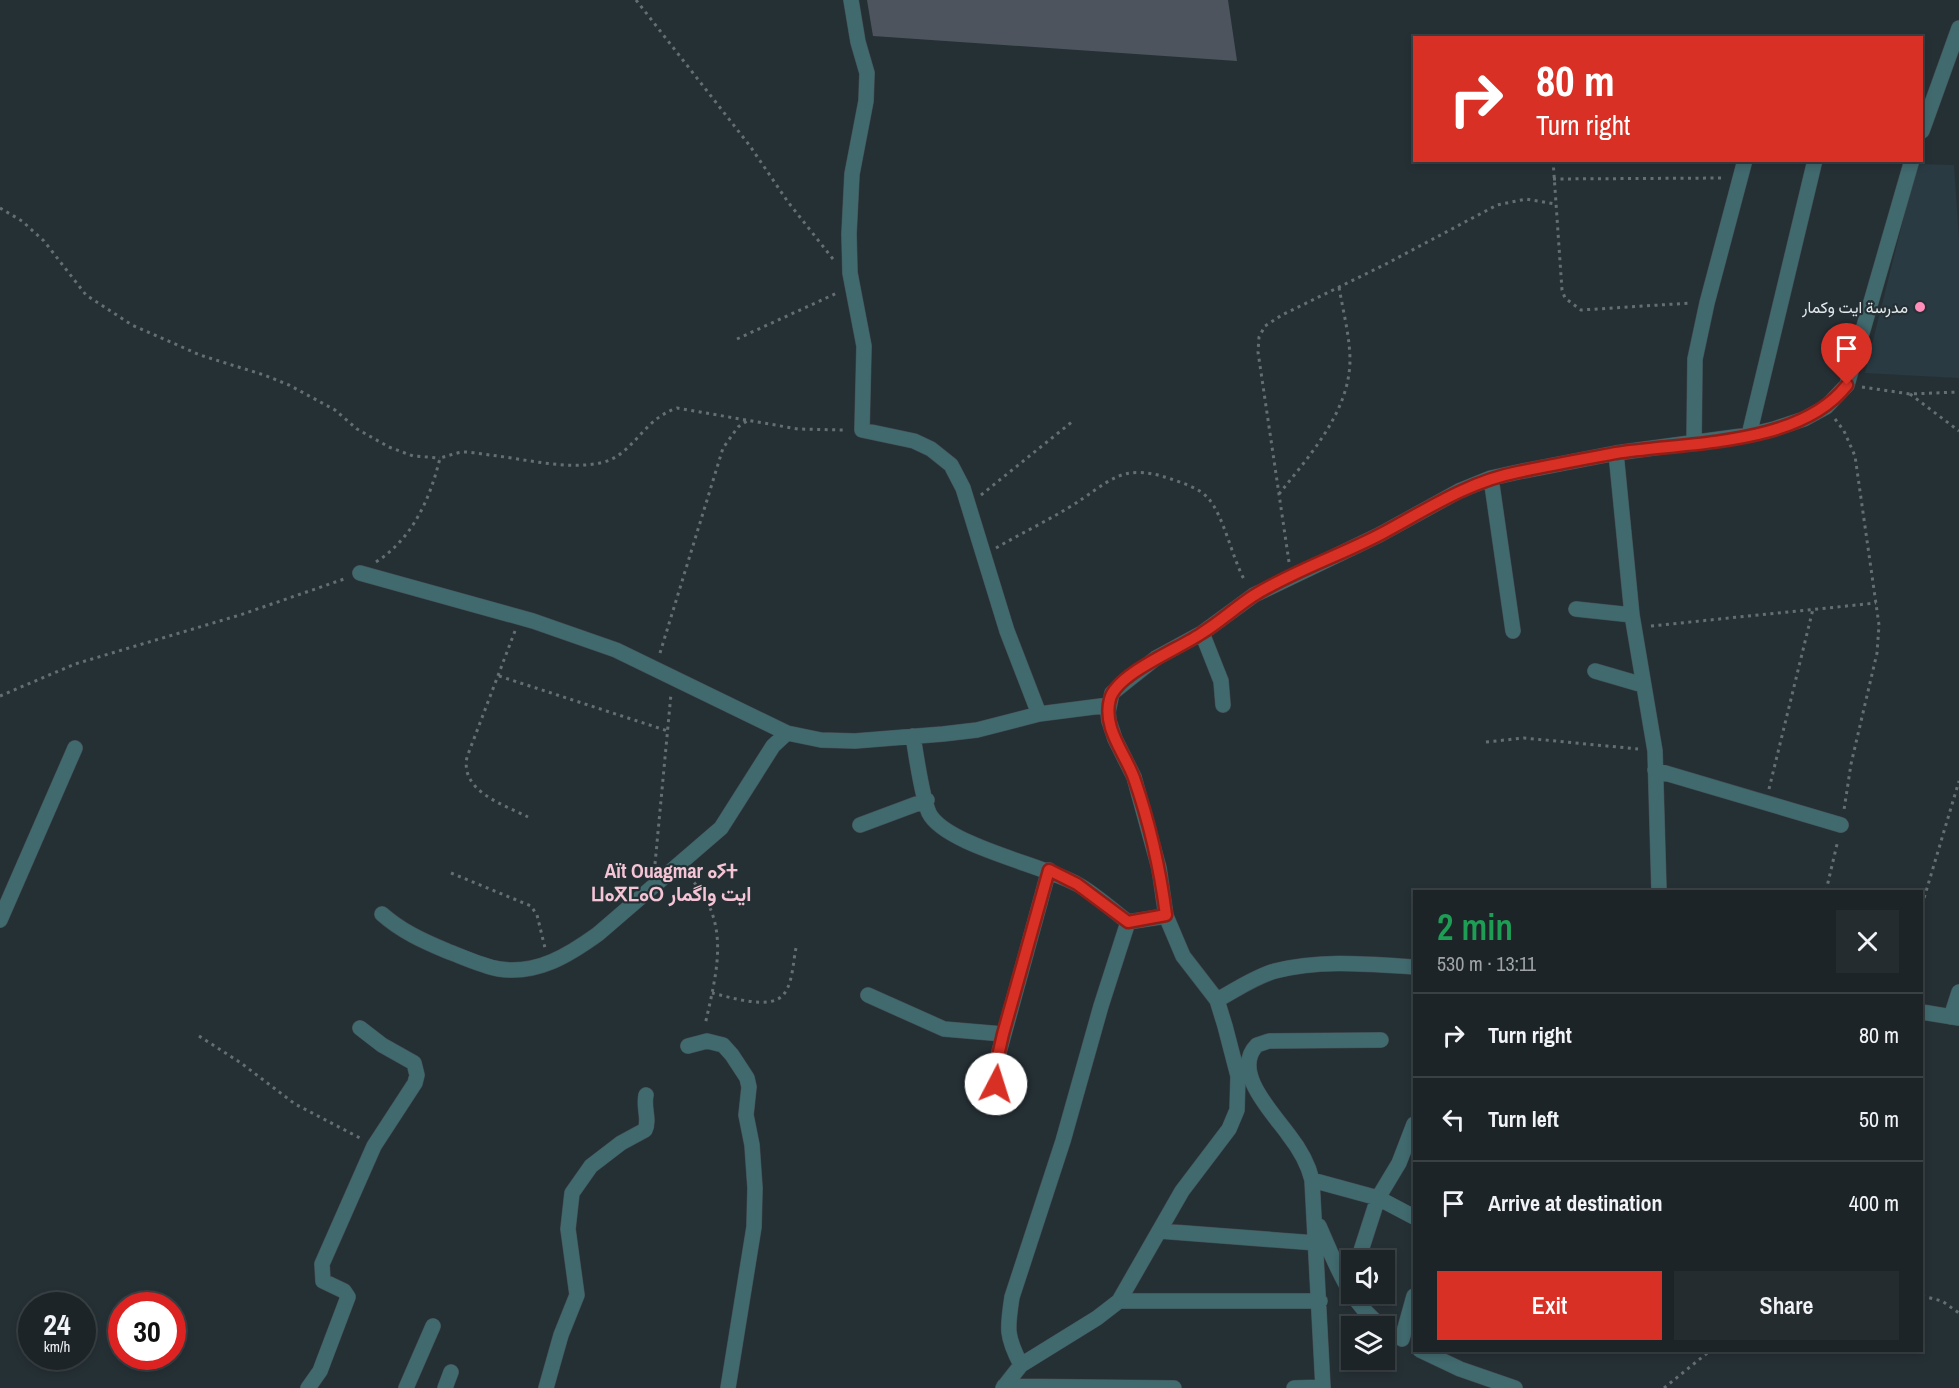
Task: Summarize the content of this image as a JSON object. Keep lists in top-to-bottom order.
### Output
{
  "districts": ["Aït Ouagmar ⴰⵢⵜ ⵡⴰⴳⵎⴰⵔ ايت واگمار"],
  "places": ["مدرسة ايت وكمار"],
  "page": {
    "turn": ["80 m", "Turn right"],
    "heading": ["2 min", "530 m · 13:11"],
    "list": [
      {
        "name": "Turn right",
        "value": "80 m"
      },
      {
        "name": "Turn left",
        "value": "50 m"
      },
      {
        "name": "Arrive at destination",
        "value": "400 m"
      }
    ],
    "buttons": ["Exit", "Share"],
    "speed": "24 km/h",
    "limit": "30"
  }
}
